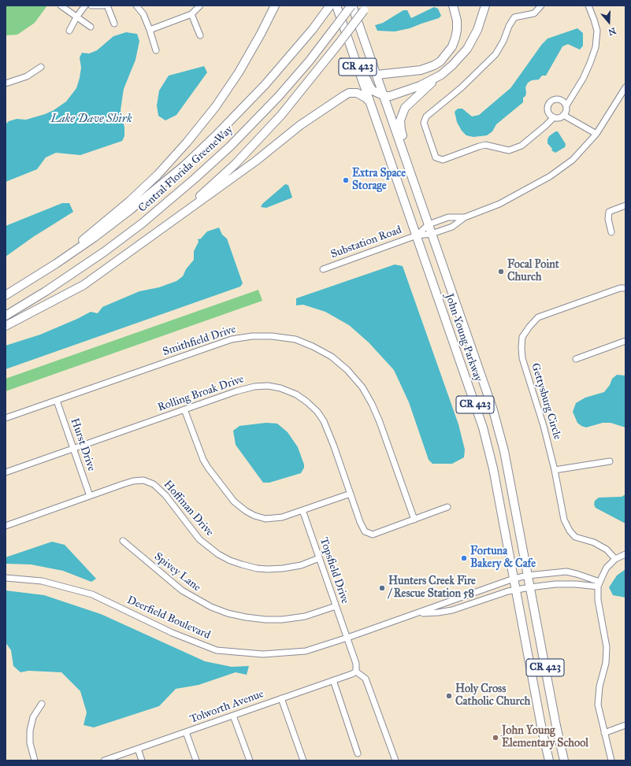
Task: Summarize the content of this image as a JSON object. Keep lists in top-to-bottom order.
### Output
{
  "streets": {
    "highway": ["CR 423", "Central Florida GreeneWay", "John Young Parkway"],
    "street": [
      "Substation Road",
      "Smithfield Drive",
      "Rolling Broak Drive",
      "Gettysburg Circle",
      "Hurst Drive",
      "Hoffman Drive",
      "Topsfield Drive",
      "Spivey Lane",
      "Deerfield Boulevard",
      "Tolworth Avenue"
    ]
  },
  "crossings": [
    ["Central Florida GreeneWay", "John Young Parkway"],
    ["Substation Road", "John Young Parkway"],
    ["John Young Parkway", "Deerfield Boulevard"],
    ["Smithfield Drive", "Rolling Broak Drive"],
    ["Smithfield Drive", "Hurst Drive"],
    ["Rolling Broak Drive", "Hurst Drive"],
    ["Hurst Drive", "Hoffman Drive"],
    ["Hoffman Drive", "Topsfield Drive"],
    ["Topsfield Drive", "Spivey Lane"],
    ["Topsfield Drive", "Deerfield Boulevard"],
    ["Topsfield Drive", "Tolworth Avenue"]
  ],
  "water": ["Lake Dave Shirk"],
  "places": [
    "Extra Space Storage",
    "Focal Point Church",
    "Fortuna Bakery & Cafe",
    "Hunters Creek Fire / Rescue Station 58",
    "Holy Cross Catholic Church",
    "John Young Elementary School"
  ],
  "north": "bottom"
}
